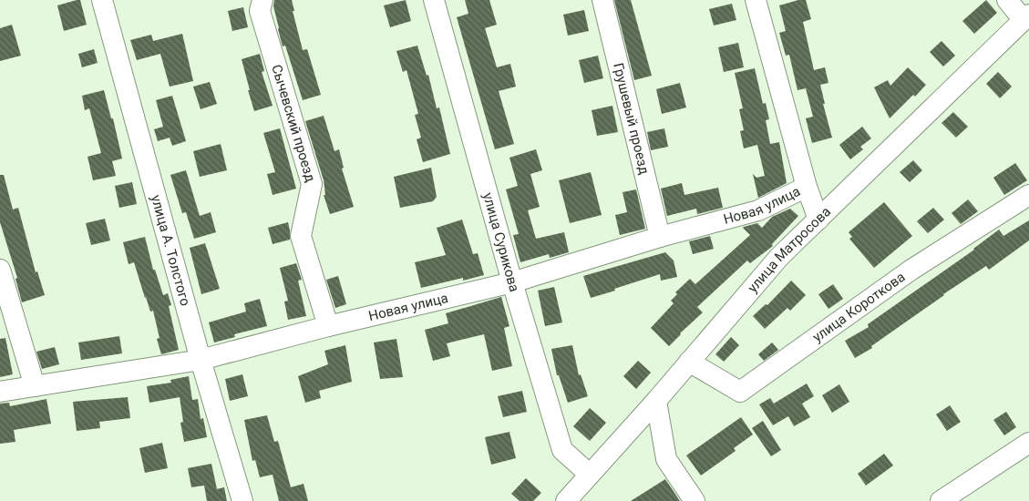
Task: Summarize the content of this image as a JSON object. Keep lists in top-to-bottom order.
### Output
{
  "streets": {
    "street": [
      "Грушевый проезд",
      "Сычевский проезд",
      "Новая улица",
      "улица Сурикова",
      "улица А. Толстого",
      "улица Матросова",
      "улица Короткова"
    ]
  },
  "crossings": [
    ["Грушевый проезд", "Новая улица"],
    ["Сычевский проезд", "Новая улица"],
    ["Новая улица", "улица Сурикова"],
    ["Новая улица", "улица А. Толстого"],
    ["улица Сурикова", "улица Матросова"],
    ["улица Матросова", "улица Короткова"]
  ]
}
